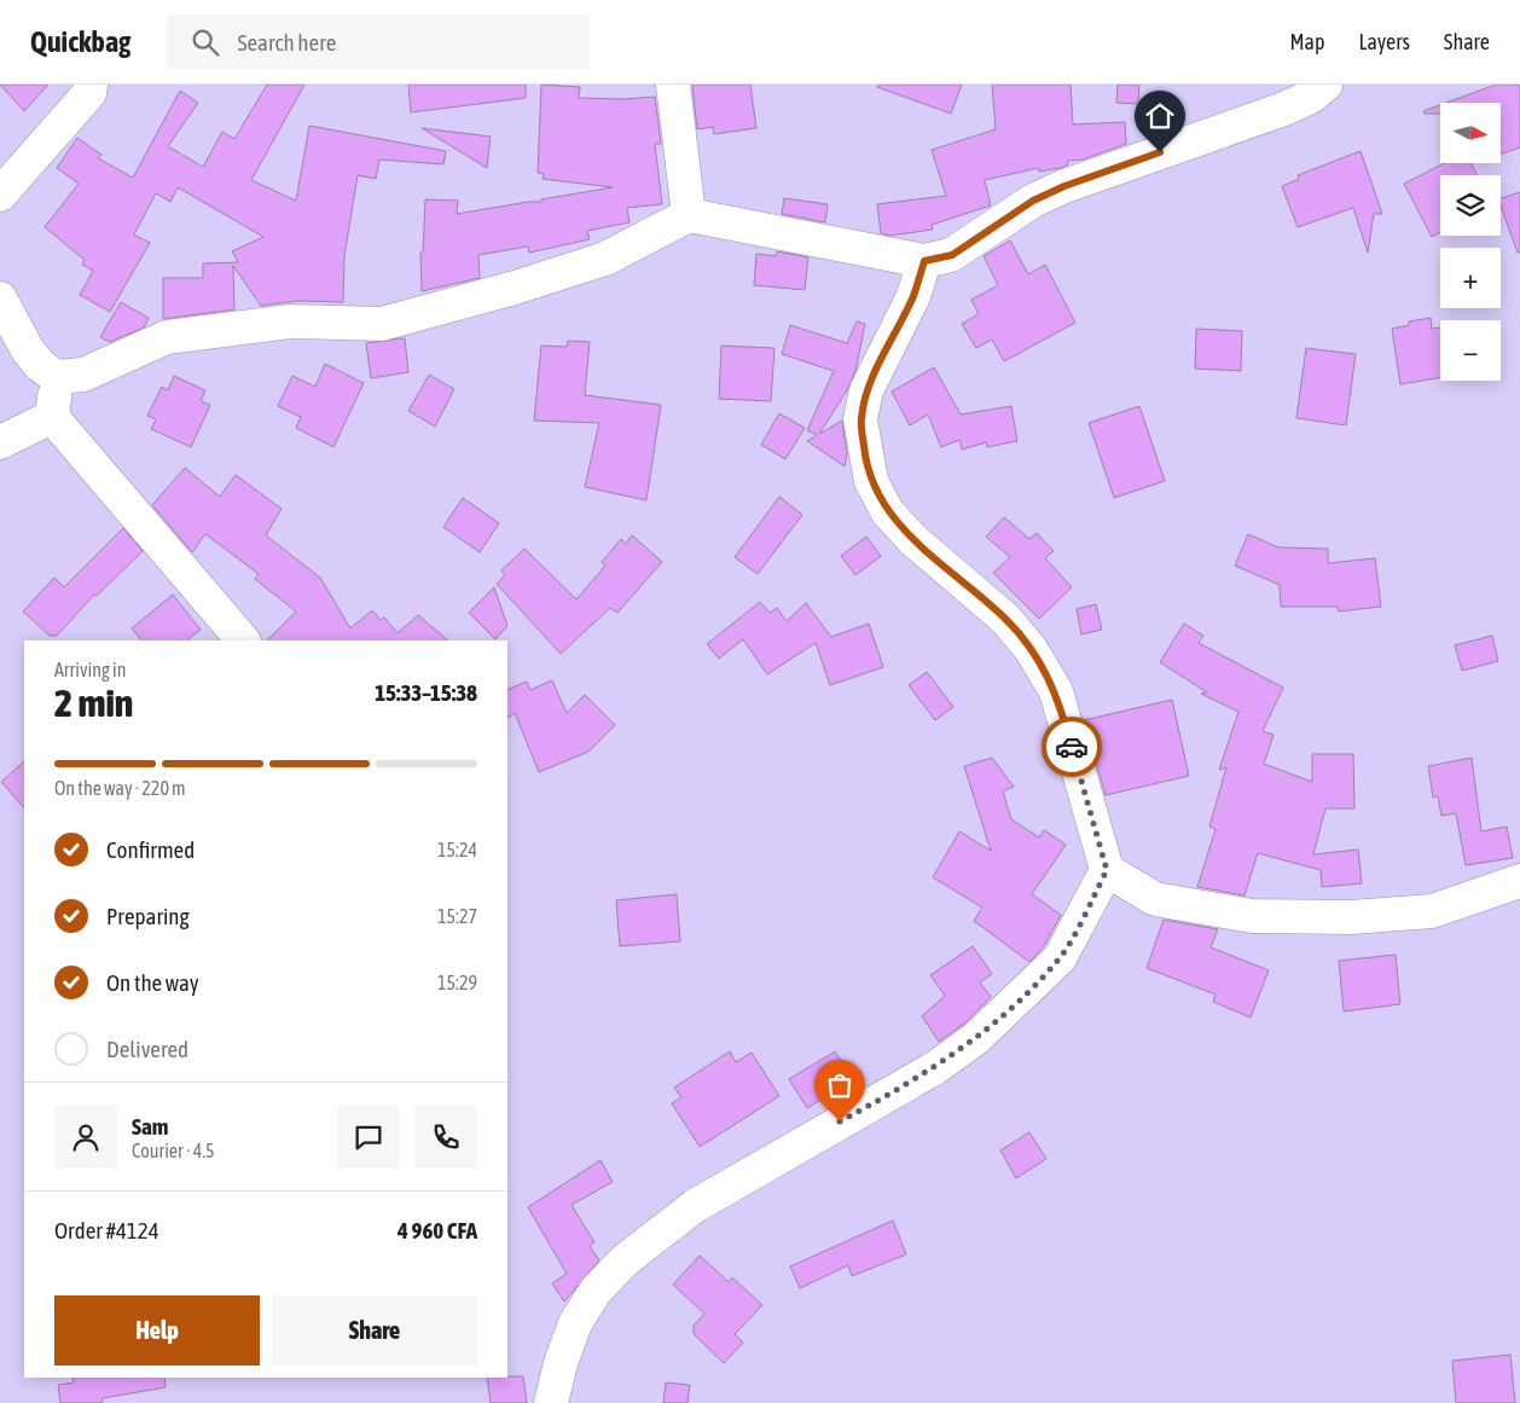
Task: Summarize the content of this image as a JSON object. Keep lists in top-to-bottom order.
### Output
{
  "north": "right",
  "page": {
    "header": "Quickbag",
    "search": "Search here",
    "nav": ["Map", "Layers", "Share"],
    "map_buttons": ["+", "−"],
    "heading": ["2 min", "Arriving in", "15:33–15:38"],
    "panel": [
      "Sam",
      "Courier · 4.5",
      "Order #4124",
      "4 960 CFA"
    ],
    "bar": "On the way · 220 m",
    "list": [
      ["Confirmed", "15:24"],
      ["Preparing", "15:27"],
      ["On the way", "15:29"],
      "Delivered"
    ],
    "buttons": ["Help", "Share"]
  }
}
